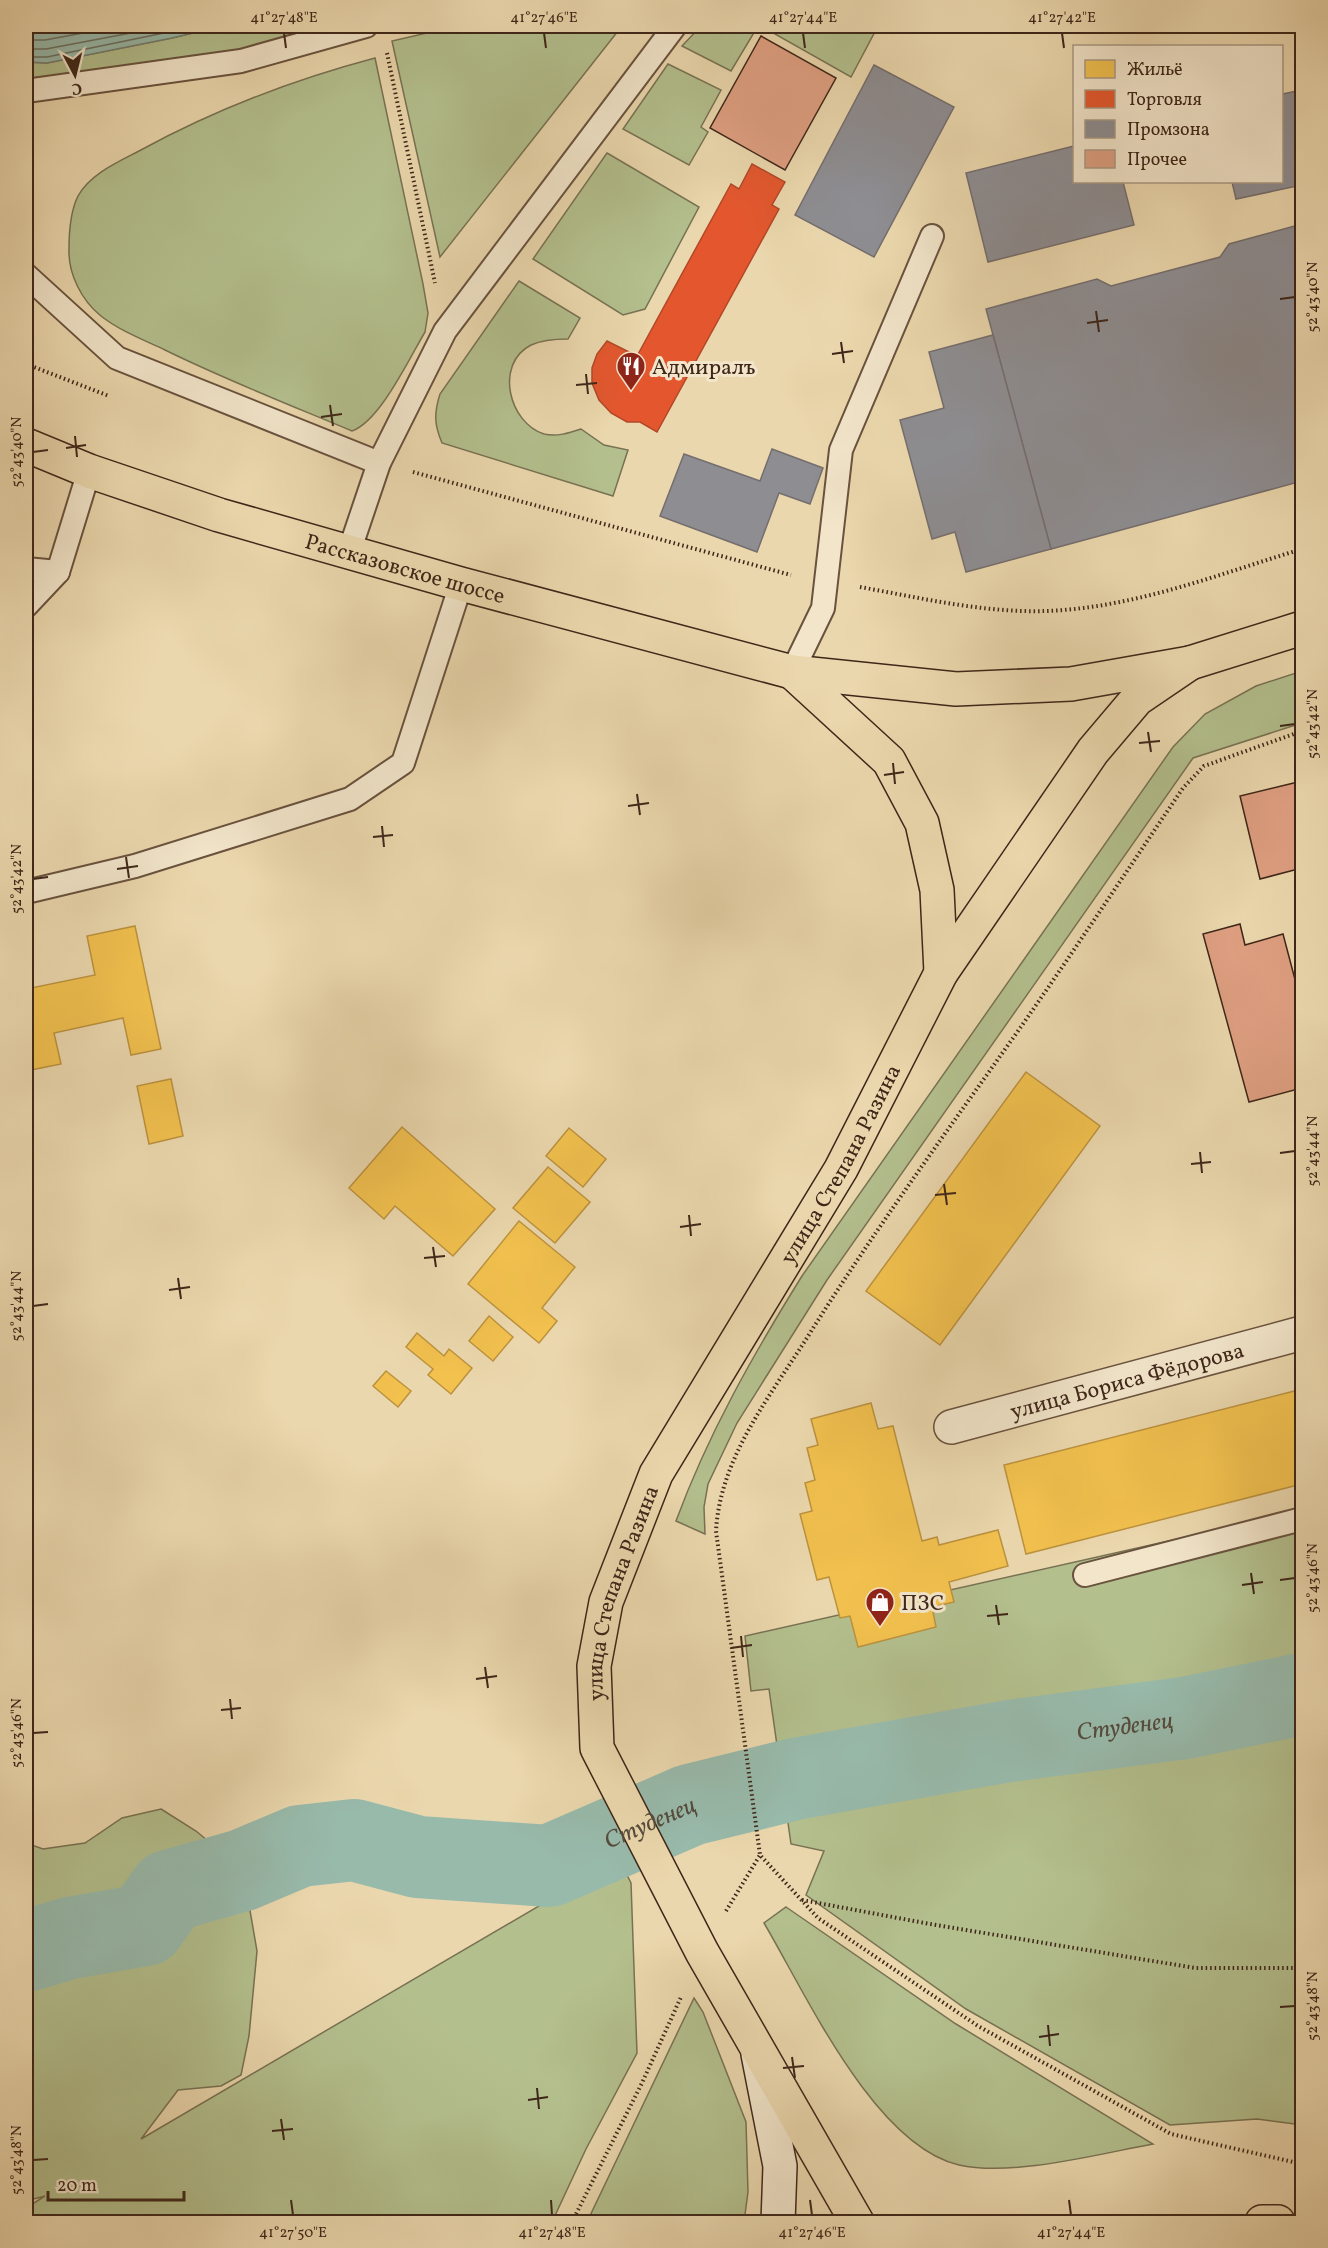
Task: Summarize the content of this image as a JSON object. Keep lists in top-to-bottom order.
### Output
{
  "streets": {
    "main road": ["Рассказовское шоссе", "улица Степана Разина"],
    "street": ["улица Бориса Фёдорова"]
  },
  "crossings": [
    ["Рассказовское шоссе", "улица Степана Разина"]
  ],
  "water": ["Студенец"],
  "places": {
    "restaurant": ["Адмиралъ"],
    "shop": ["ПЗС"]
  },
  "legend": [
    "Жильё",
    "Торговля",
    "Промзона",
    "Прочее"
  ],
  "scale_bar": "20 m",
  "north": "bottom",
  "coordinates": [
    "41°27'48\"E",
    "41°27'46\"E",
    "41°27'44\"E",
    "41°27'42\"E",
    "52°43'40\"N",
    "52°43'42\"N",
    "52°43'44\"N",
    "52°43'46\"N",
    "52°43'48\"N",
    "41°27'50\"E"
  ]
}
